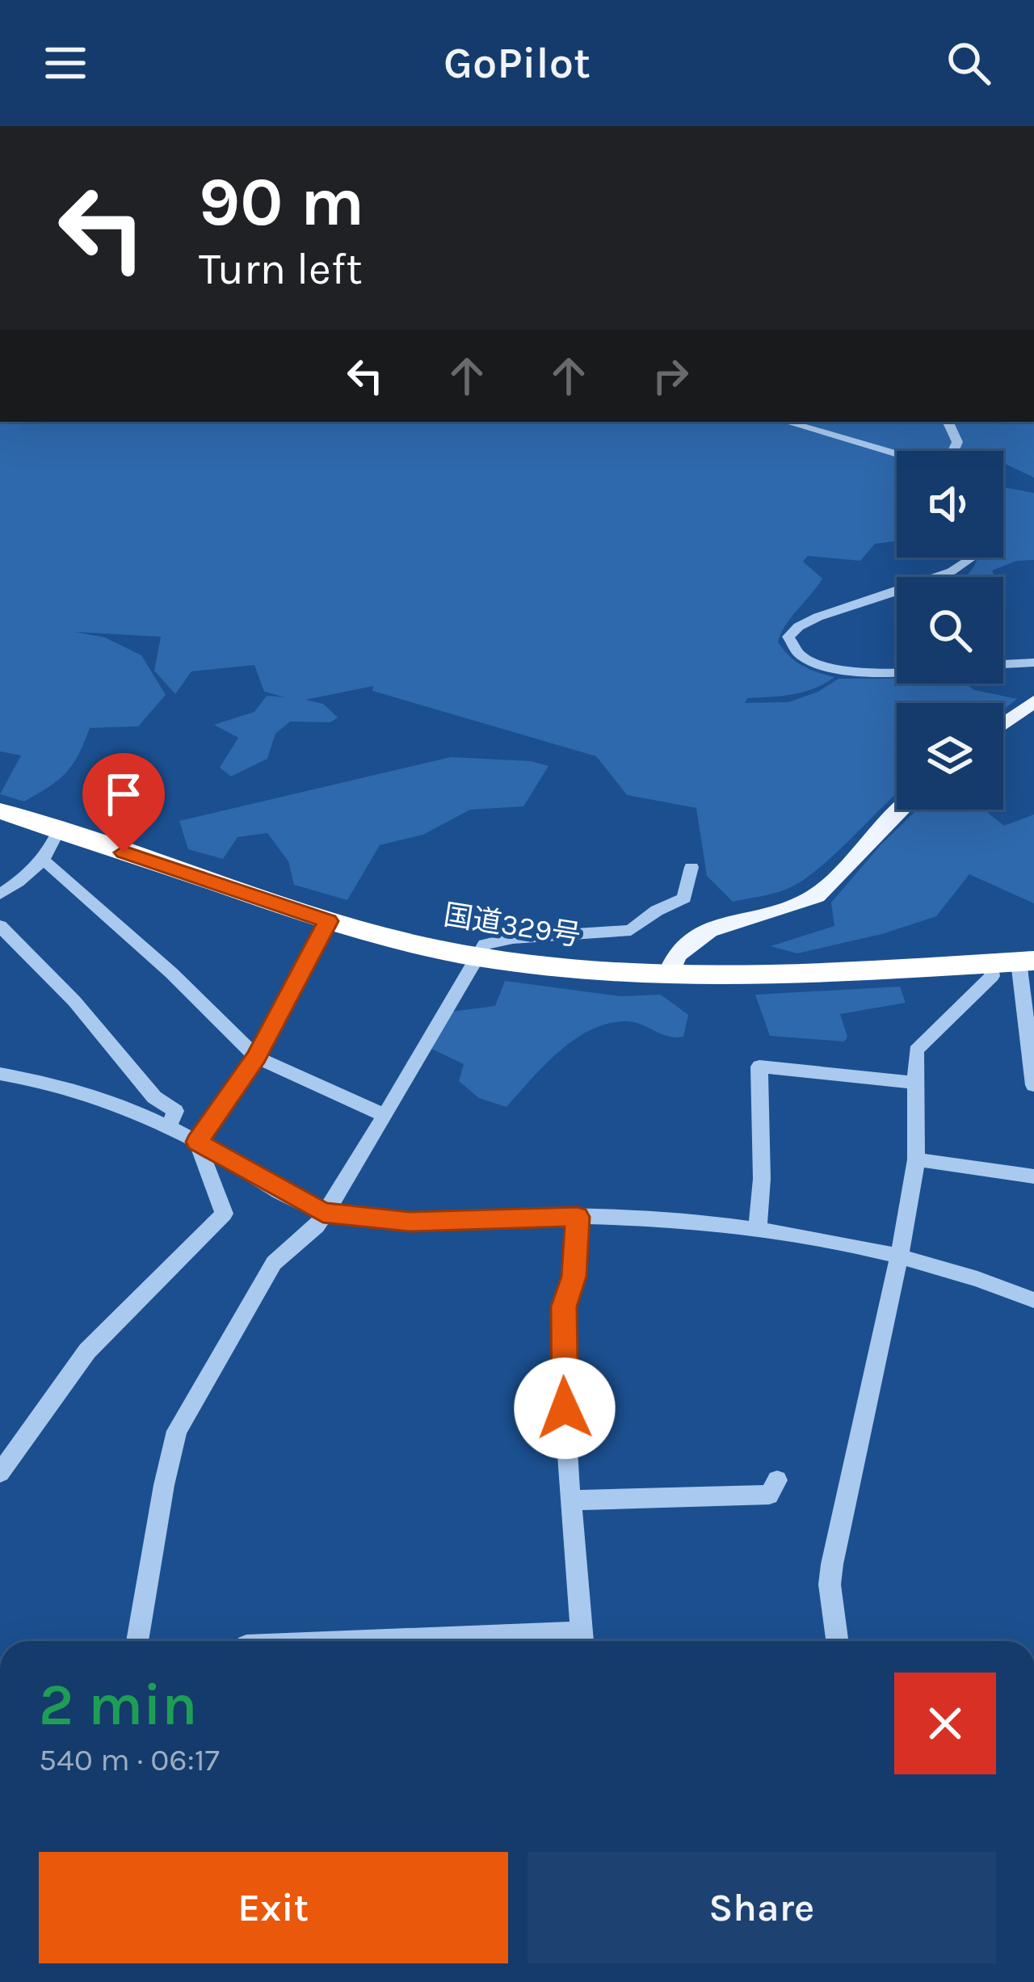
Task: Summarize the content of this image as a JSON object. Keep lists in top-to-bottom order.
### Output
{
  "streets": {
    "highway": ["国道329号"]
  },
  "page": {
    "header": "GoPilot",
    "turn": ["90 m", "Turn left"],
    "heading": ["2 min", "540 m · 06:17"],
    "buttons": ["Exit", "Share"]
  }
}
